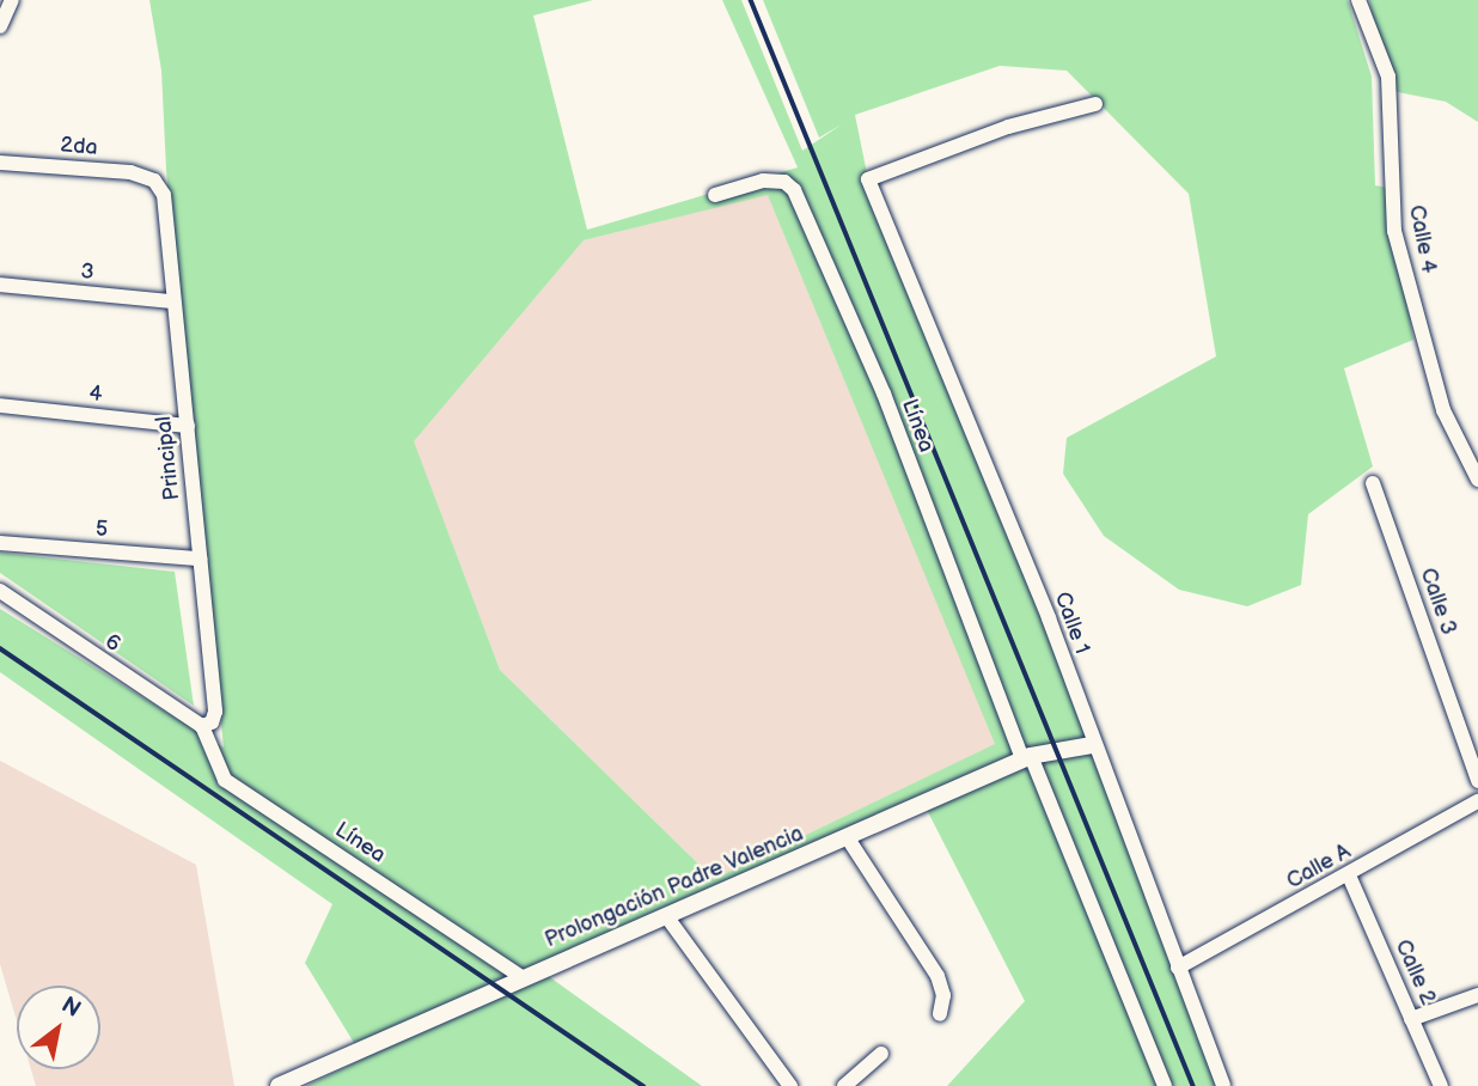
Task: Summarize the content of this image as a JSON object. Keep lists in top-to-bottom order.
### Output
{
  "streets": {
    "street": [
      "2da",
      "Calle 4",
      "3",
      "4",
      "Línea",
      "Principal",
      "5",
      "Calle 3",
      "Calle 1",
      "6",
      "Calle A",
      "Prolongación Padre Valencia",
      "Calle 2"
    ]
  },
  "crossings": [
    ["2da", "Principal"],
    ["3", "Principal"],
    ["4", "Principal"],
    ["Línea", "Principal"],
    ["Línea", "6"],
    ["Línea", "Prolongación Padre Valencia"],
    ["Principal", "5"],
    ["Principal", "6"],
    ["Calle 1", "Calle A"],
    ["Calle 1", "Prolongación Padre Valencia"],
    ["Calle A", "Calle 2"]
  ],
  "north": "top right"
}
